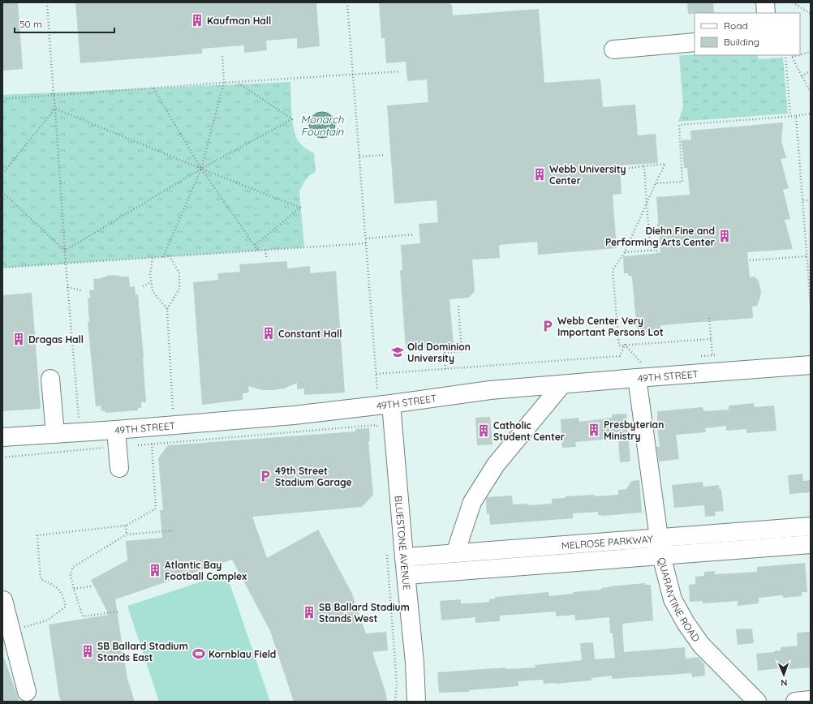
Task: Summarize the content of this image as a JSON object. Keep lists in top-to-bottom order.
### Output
{
  "streets": {
    "street": [
      "49TH STREET",
      "MELROSE PARKWAY",
      "BLUESTONE AVENUE",
      "QUARANTINE ROAD"
    ]
  },
  "crossings": [
    ["49TH STREET", "BLUESTONE AVENUE"],
    ["49TH STREET", "QUARANTINE ROAD"],
    ["MELROSE PARKWAY", "BLUESTONE AVENUE"],
    ["MELROSE PARKWAY", "QUARANTINE ROAD"]
  ],
  "water": ["Monarch Fountain"],
  "places": {
    "building": [
      "Kaufman Hall",
      "Webb University Center",
      "Diehn Fine and Performing Arts Center",
      "Constant Hall",
      "Dragas Hall",
      "Presbyterian Ministry",
      "Catholic Student Center",
      "Atlantic Bay Football Complex",
      "SB Ballard Stadium Stands West",
      "SB Ballard Stadium Stands East"
    ],
    "parking": ["Webb Center Very Important Persons Lot", "49th Street Stadium Garage"],
    "school or university": ["Old Dominion University"],
    "sports": ["Kornblau Field"]
  },
  "legend": ["Road", "Building"],
  "scale_bar": "50 m",
  "north": "bottom"
}
